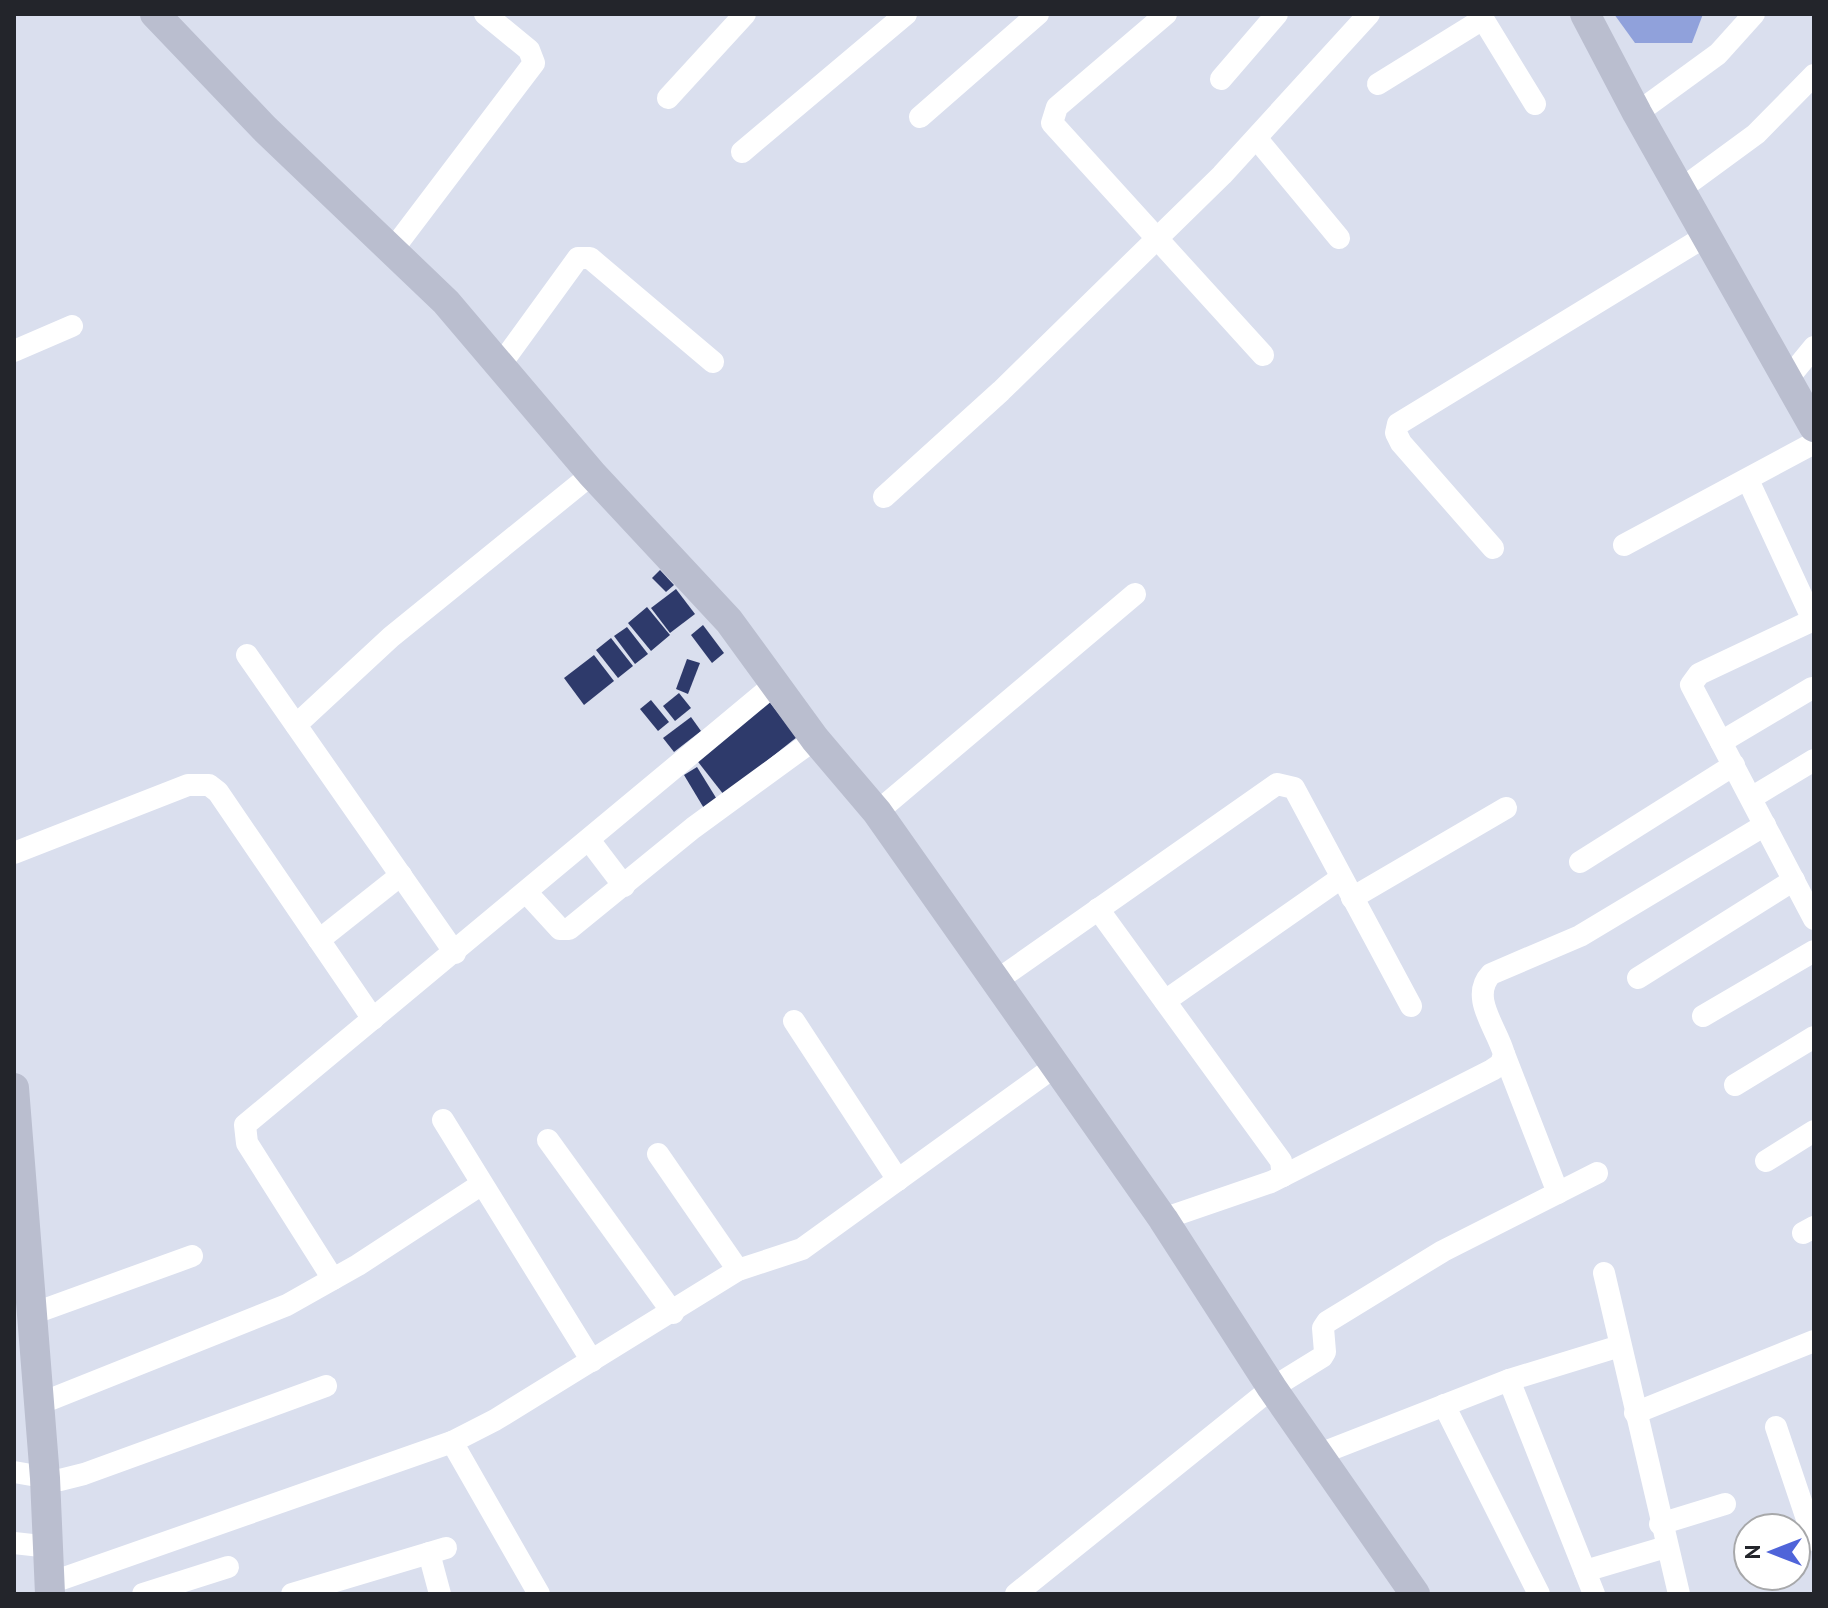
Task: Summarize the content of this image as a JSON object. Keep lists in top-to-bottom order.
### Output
{
  "north": "left"
}
